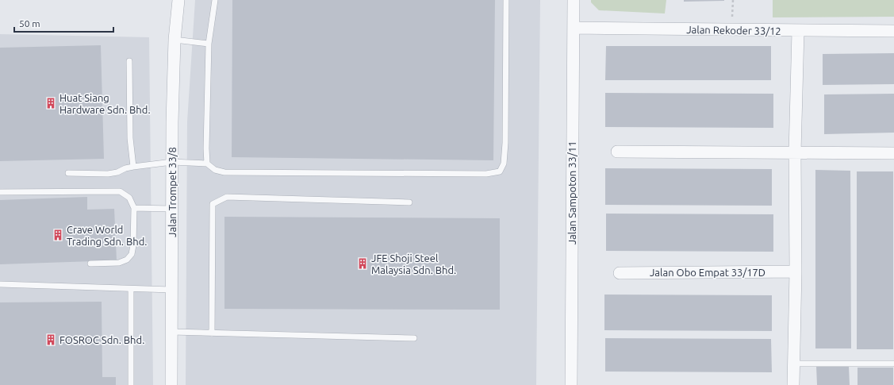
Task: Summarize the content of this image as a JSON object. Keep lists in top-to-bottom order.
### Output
{
  "streets": {
    "street": [
      "Jalan Rekoder 33/12",
      "Jalan Trompet 33/8",
      "Jalan Sampoton 33/11",
      "Jalan Obo Empat 33/17D"
    ]
  },
  "crossings": [
    ["Jalan Rekoder 33/12", "Jalan Sampoton 33/11"]
  ],
  "places": {
    "building": [
      "Huat Siang Hardware Sdn. Bhd.",
      "Crave World Trading Sdn. Bhd.",
      "JFE Shoji Steel Malaysia Sdn. Bhd.",
      "FOSROC Sdn. Bhd."
    ]
  },
  "scale_bar": "50 m"
}
